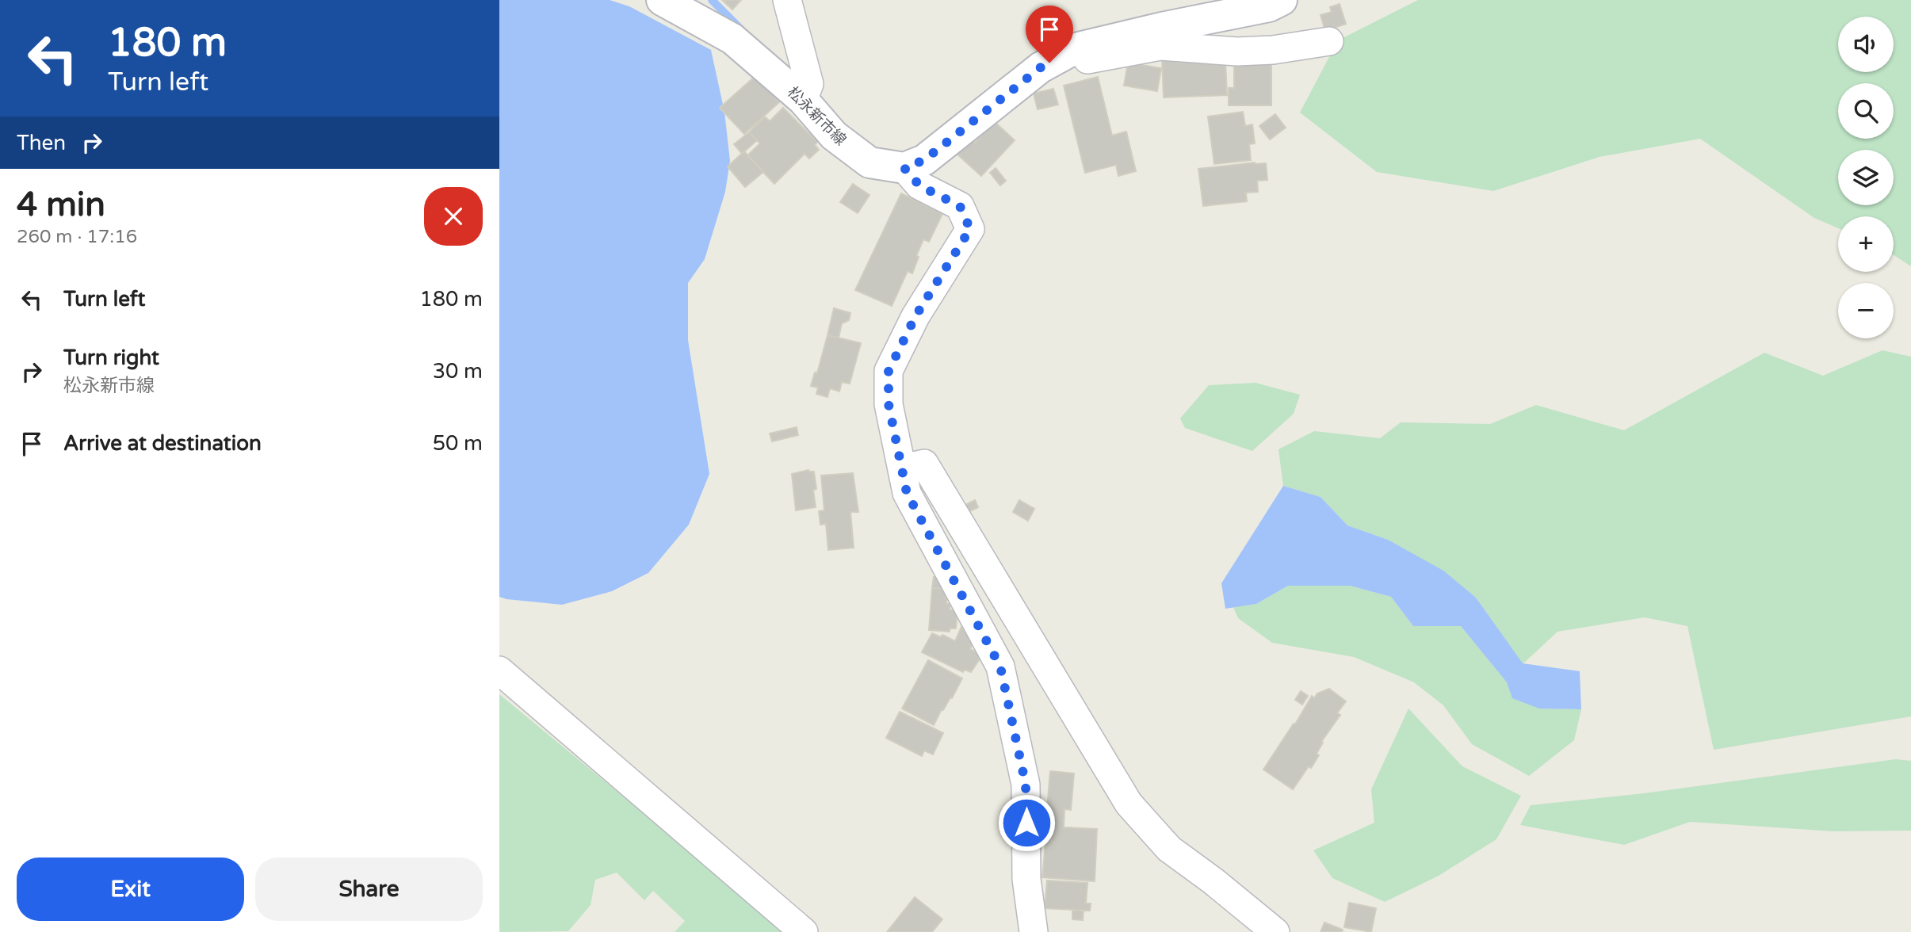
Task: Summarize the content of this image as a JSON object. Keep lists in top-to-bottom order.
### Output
{
  "streets": {
    "main road": ["松永新市線"]
  },
  "page": {
    "turn": ["180 m", "Turn left"],
    "map_buttons": ["+", "−"],
    "then": "Then",
    "heading": ["4 min", "260 m · 17:16"],
    "list": [
      {
        "name": "Turn left",
        "value": "180 m"
      },
      {
        "name": "Turn right",
        "note": "松永新市線",
        "value": "30 m"
      },
      {
        "name": "Arrive at destination",
        "value": "50 m"
      }
    ],
    "buttons": ["Exit", "Share"]
  }
}
